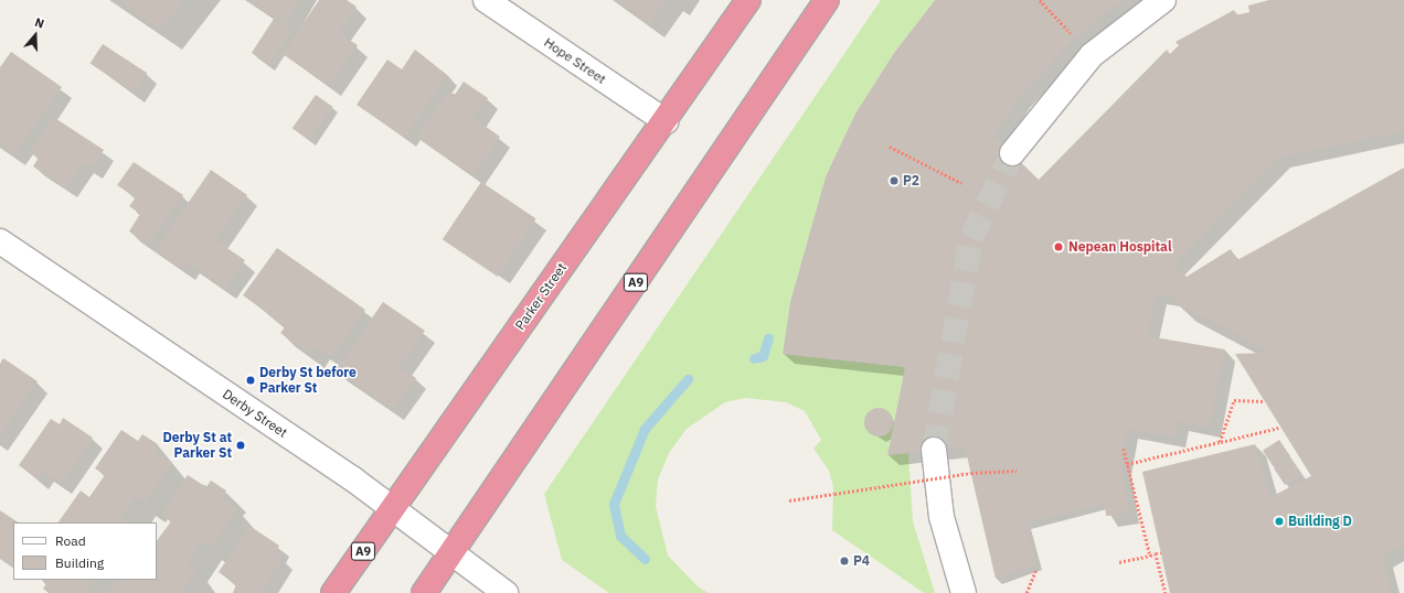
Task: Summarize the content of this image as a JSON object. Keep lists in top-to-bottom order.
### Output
{
  "streets": {
    "highway": ["A9", "Parker Street"],
    "street": ["Hope Street", "Derby Street"]
  },
  "crossings": [
    ["Hope Street", "Parker Street"],
    ["A9", "Derby Street"],
    ["Parker Street", "Derby Street"]
  ],
  "places": [
    "P2",
    "Nepean Hospital",
    "Derby St before Parker St",
    "Derby St at Parker St",
    "Building D",
    "P4"
  ],
  "legend": ["Road", "Building"],
  "north": "top"
}
